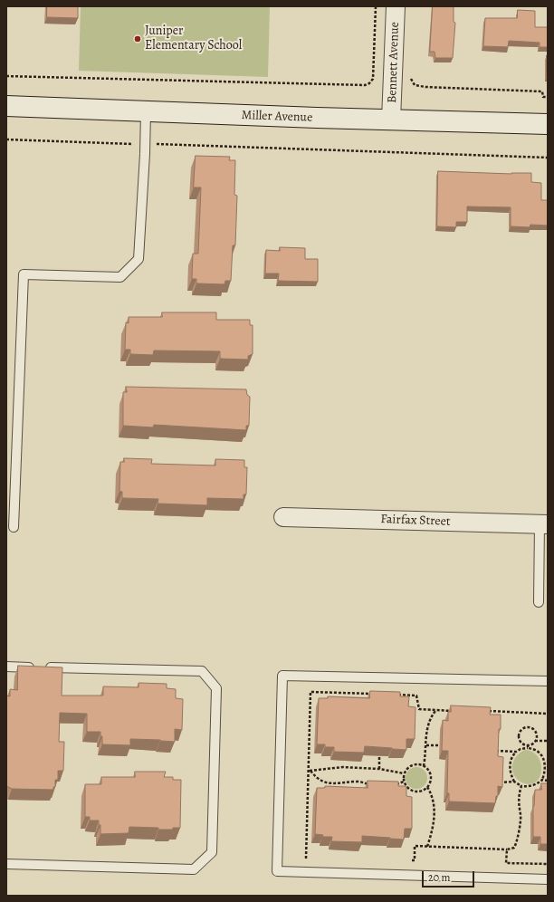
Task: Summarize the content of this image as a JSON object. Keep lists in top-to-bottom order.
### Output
{
  "streets": {
    "street": ["Bennett Avenue", "Miller Avenue", "Fairfax Street"]
  },
  "crossings": [
    ["Bennett Avenue", "Miller Avenue"]
  ],
  "places": ["Juniper Elementary School"],
  "scale_bar": "20 m"
}
